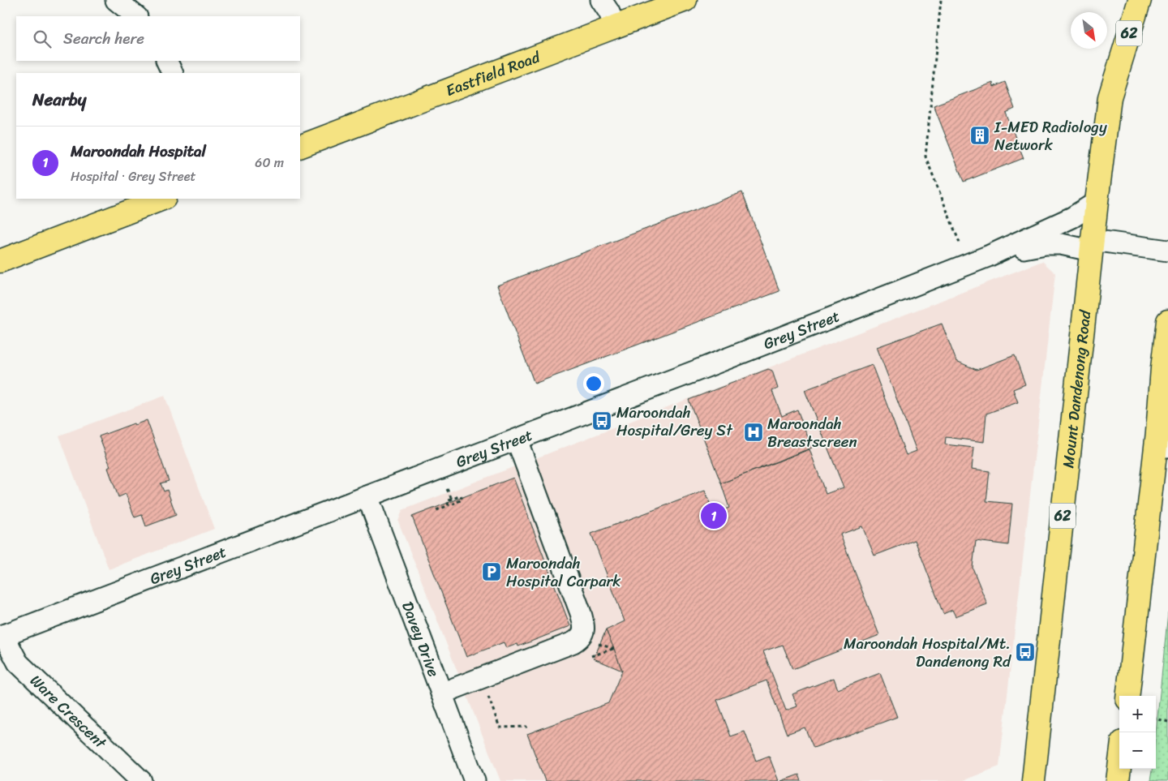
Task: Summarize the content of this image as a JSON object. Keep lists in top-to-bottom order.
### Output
{
  "streets": {
    "main road": ["62", "Eastfield Road", "Mount Dandenong Road"],
    "street": ["Grey Street", "Davey Drive", "Ware Crescent"]
  },
  "crossings": [
    ["Grey Street", "Mount Dandenong Road"],
    ["Grey Street", "Davey Drive"],
    ["Grey Street", "Ware Crescent"]
  ],
  "places": {
    "building": ["I-MED Radiology Network"],
    "bus stop": ["Maroondah Hospital/Grey St", "Maroondah Hospital/Mt. Dandenong Rd"],
    "hospital": ["Maroondah Breastscreen"],
    "parking": ["Maroondah Hospital Carpark"]
  },
  "north": "bottom right",
  "page": {
    "search": "Search here",
    "heading": "Nearby",
    "list": [
      {
        "mark": "1",
        "name": "Maroondah Hospital",
        "note": "Hospital · Grey Street",
        "value": "60 m"
      }
    ],
    "pins": "1",
    "map_buttons": ["+", "−"]
  }
}
